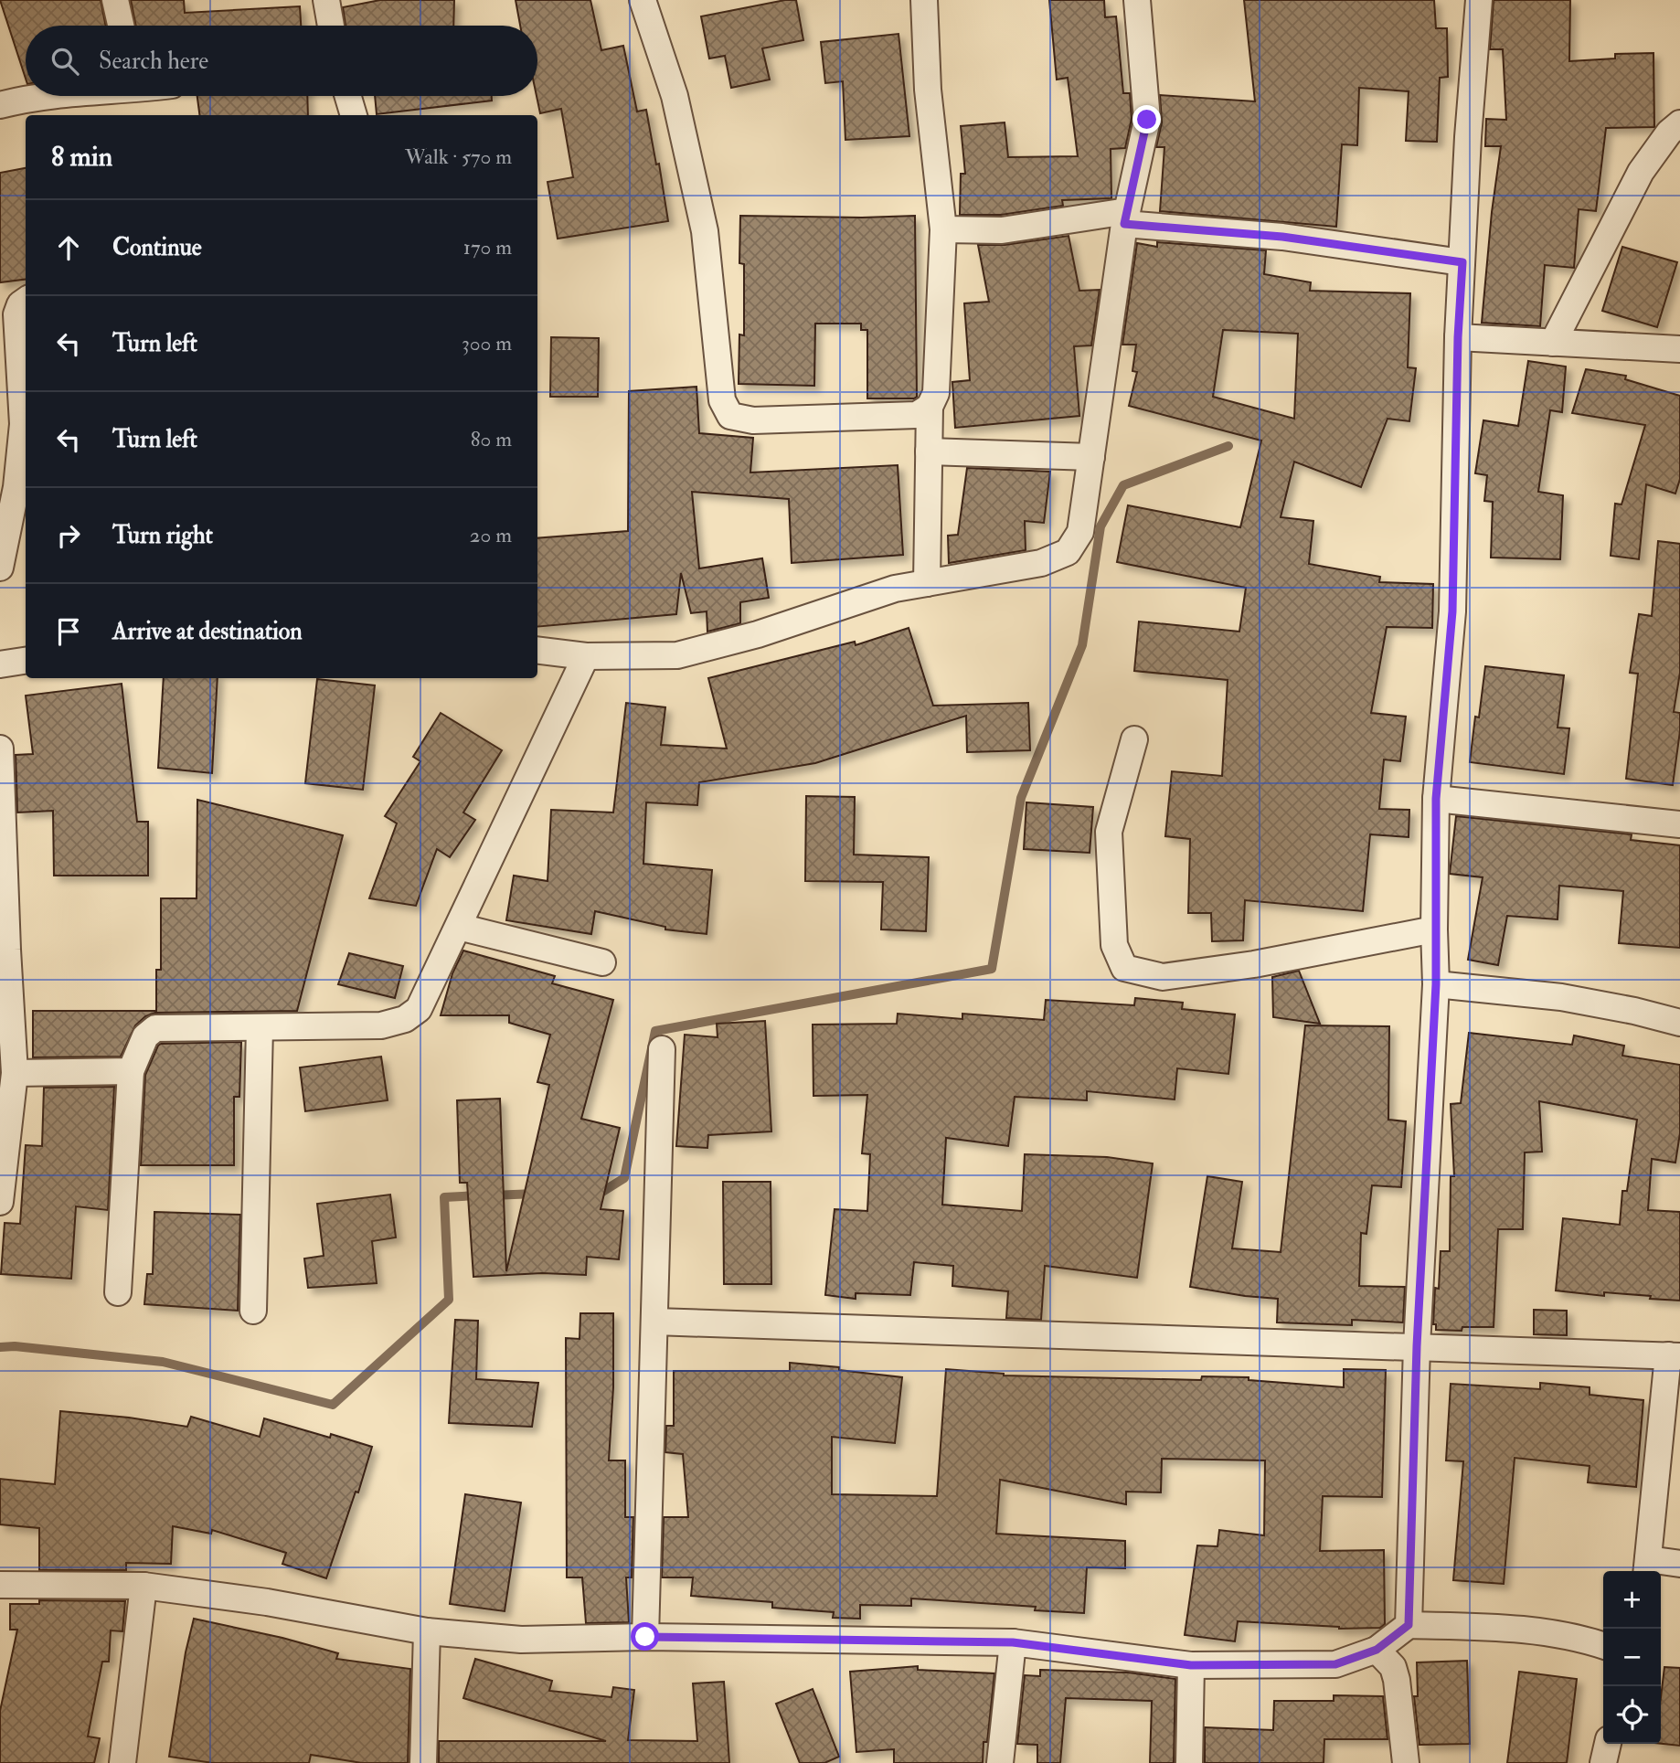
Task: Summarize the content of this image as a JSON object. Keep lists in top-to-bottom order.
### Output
{
  "page": {
    "search": "Search here",
    "heading": ["8 min", "Walk · 570 m"],
    "list": [
      ["Continue", "170 m"],
      ["Turn left", "300 m"],
      ["Turn left", "80 m"],
      ["Turn right", "20 m"],
      "Arrive at destination"
    ],
    "map_buttons": ["+", "−"]
  }
}
